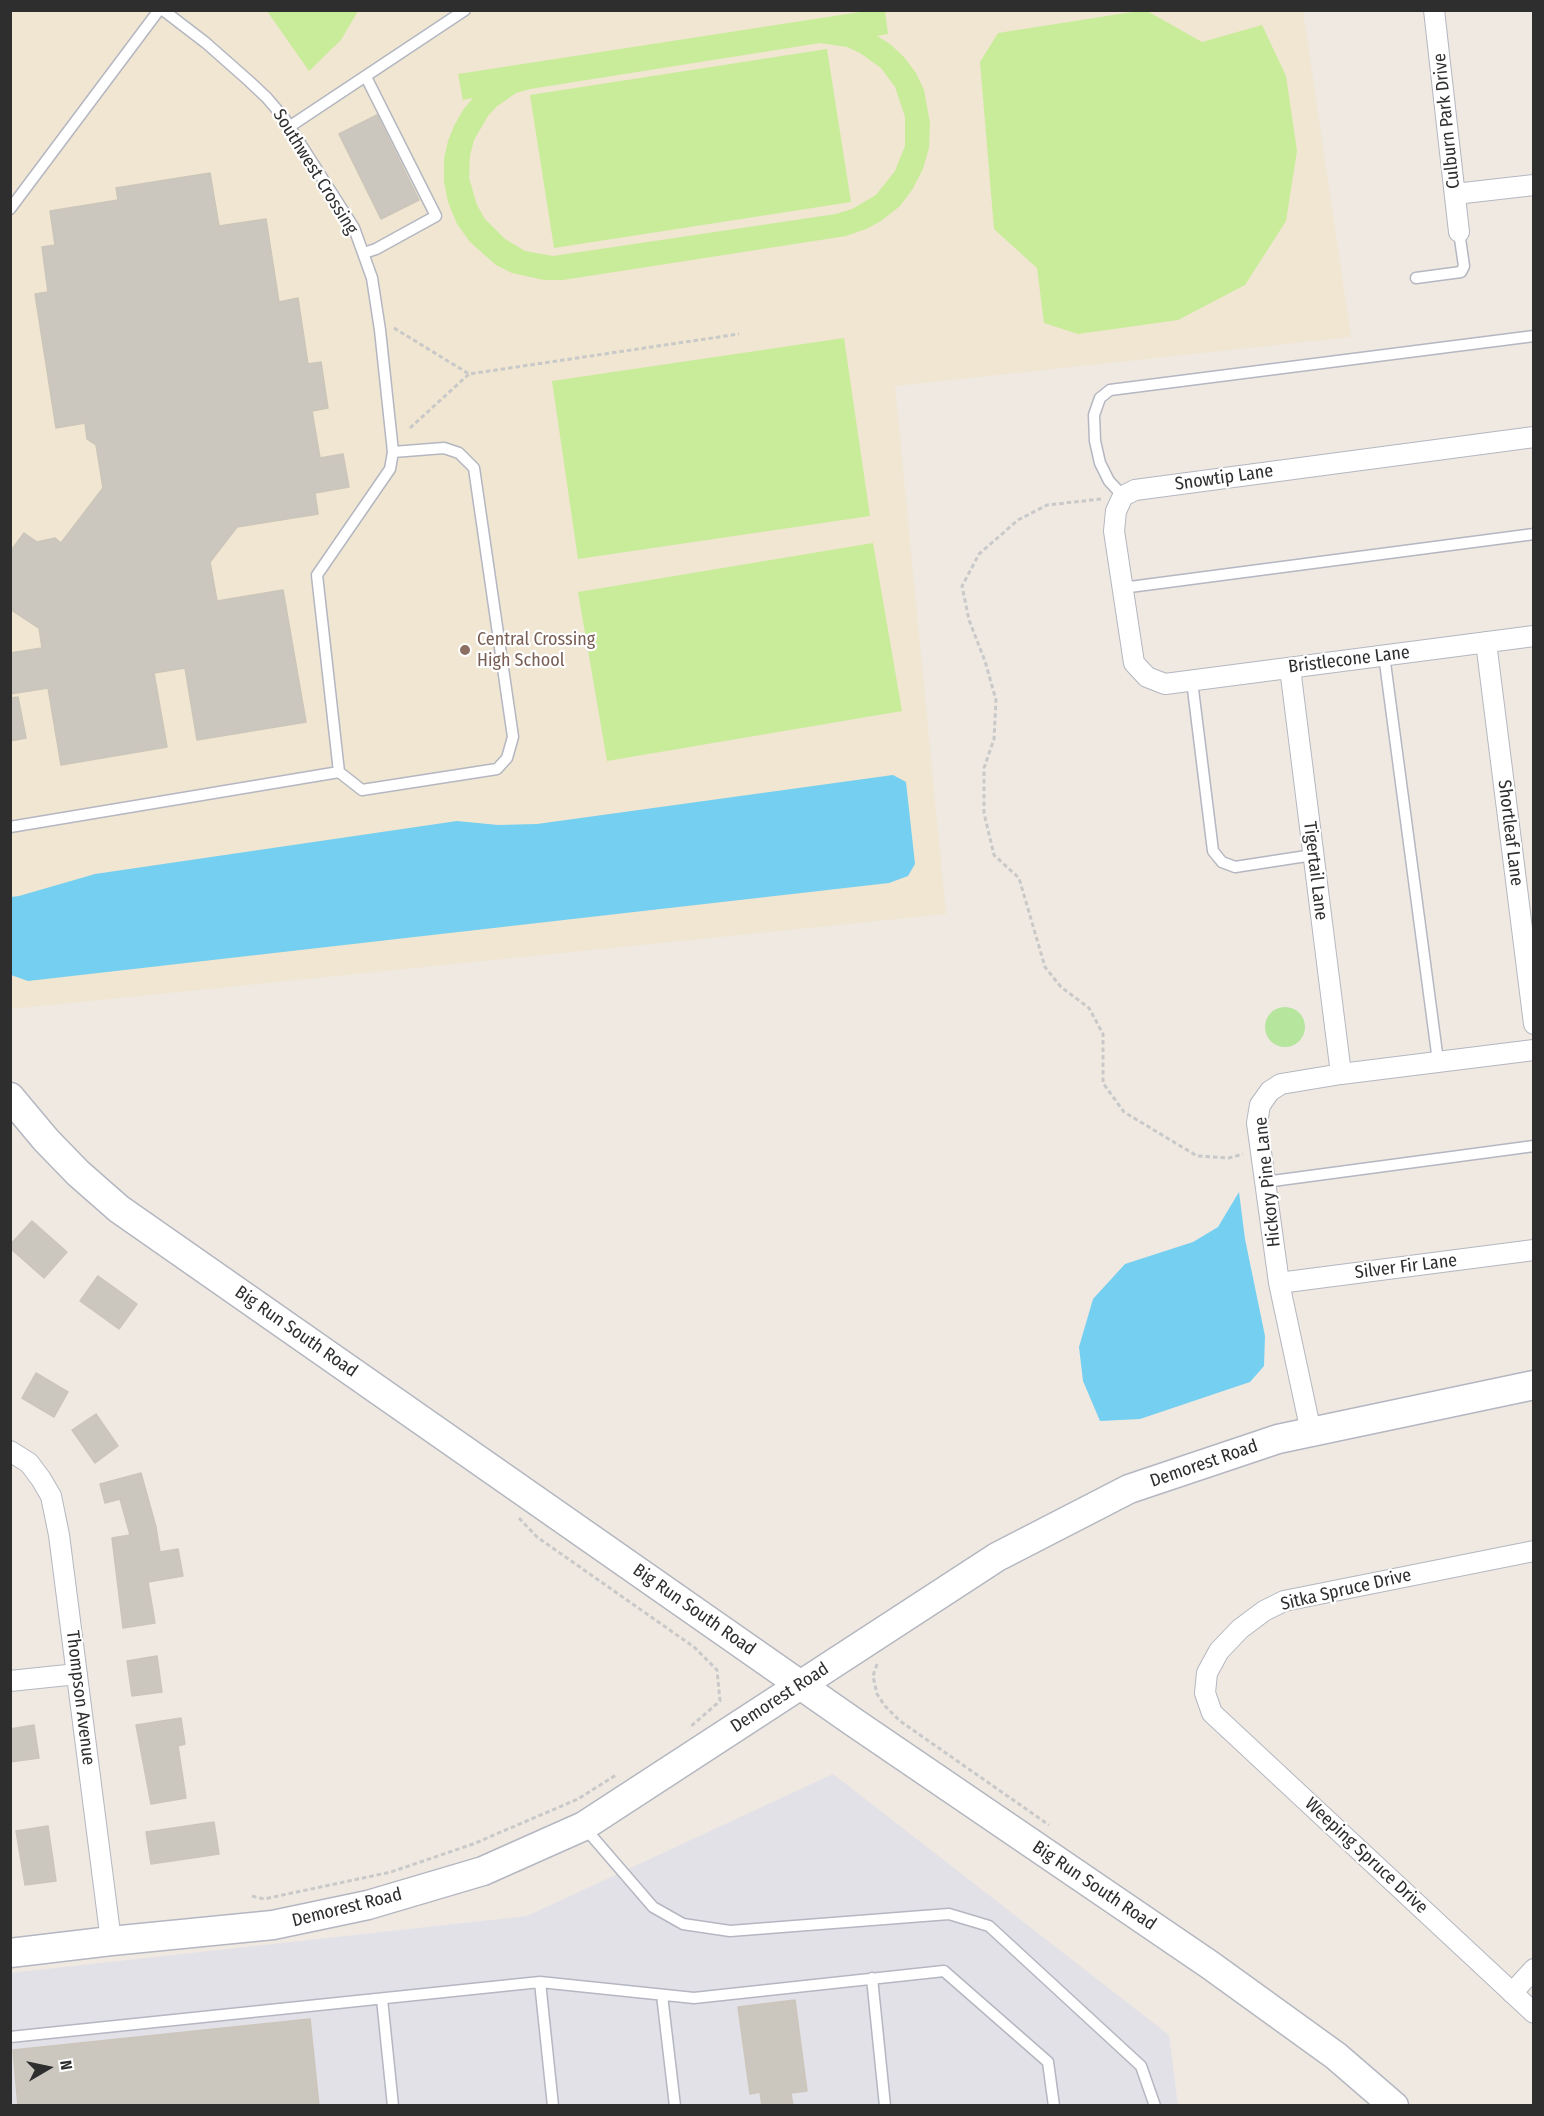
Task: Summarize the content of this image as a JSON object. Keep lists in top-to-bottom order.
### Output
{
  "streets": {
    "street": [
      "Culburn Park Drive",
      "Snowtip Lane",
      "Bristlecone Lane",
      "Shortleaf Lane",
      "Tigertail Lane",
      "Hickory Pine Lane",
      "Silver Fir Lane",
      "Big Run South Road",
      "Demorest Road",
      "Sitka Spruce Drive",
      "Thompson Avenue",
      "Weeping Spruce Drive"
    ],
    "lane": ["Southwest Crossing"]
  },
  "crossings": [
    ["Bristlecone Lane", "Shortleaf Lane"],
    ["Bristlecone Lane", "Tigertail Lane"],
    ["Tigertail Lane", "Hickory Pine Lane"],
    ["Hickory Pine Lane", "Silver Fir Lane"],
    ["Hickory Pine Lane", "Demorest Road"],
    ["Big Run South Road", "Demorest Road"],
    ["Demorest Road", "Thompson Avenue"],
    ["Sitka Spruce Drive", "Weeping Spruce Drive"]
  ],
  "places": ["Central Crossing High School"],
  "north": "right"
}
